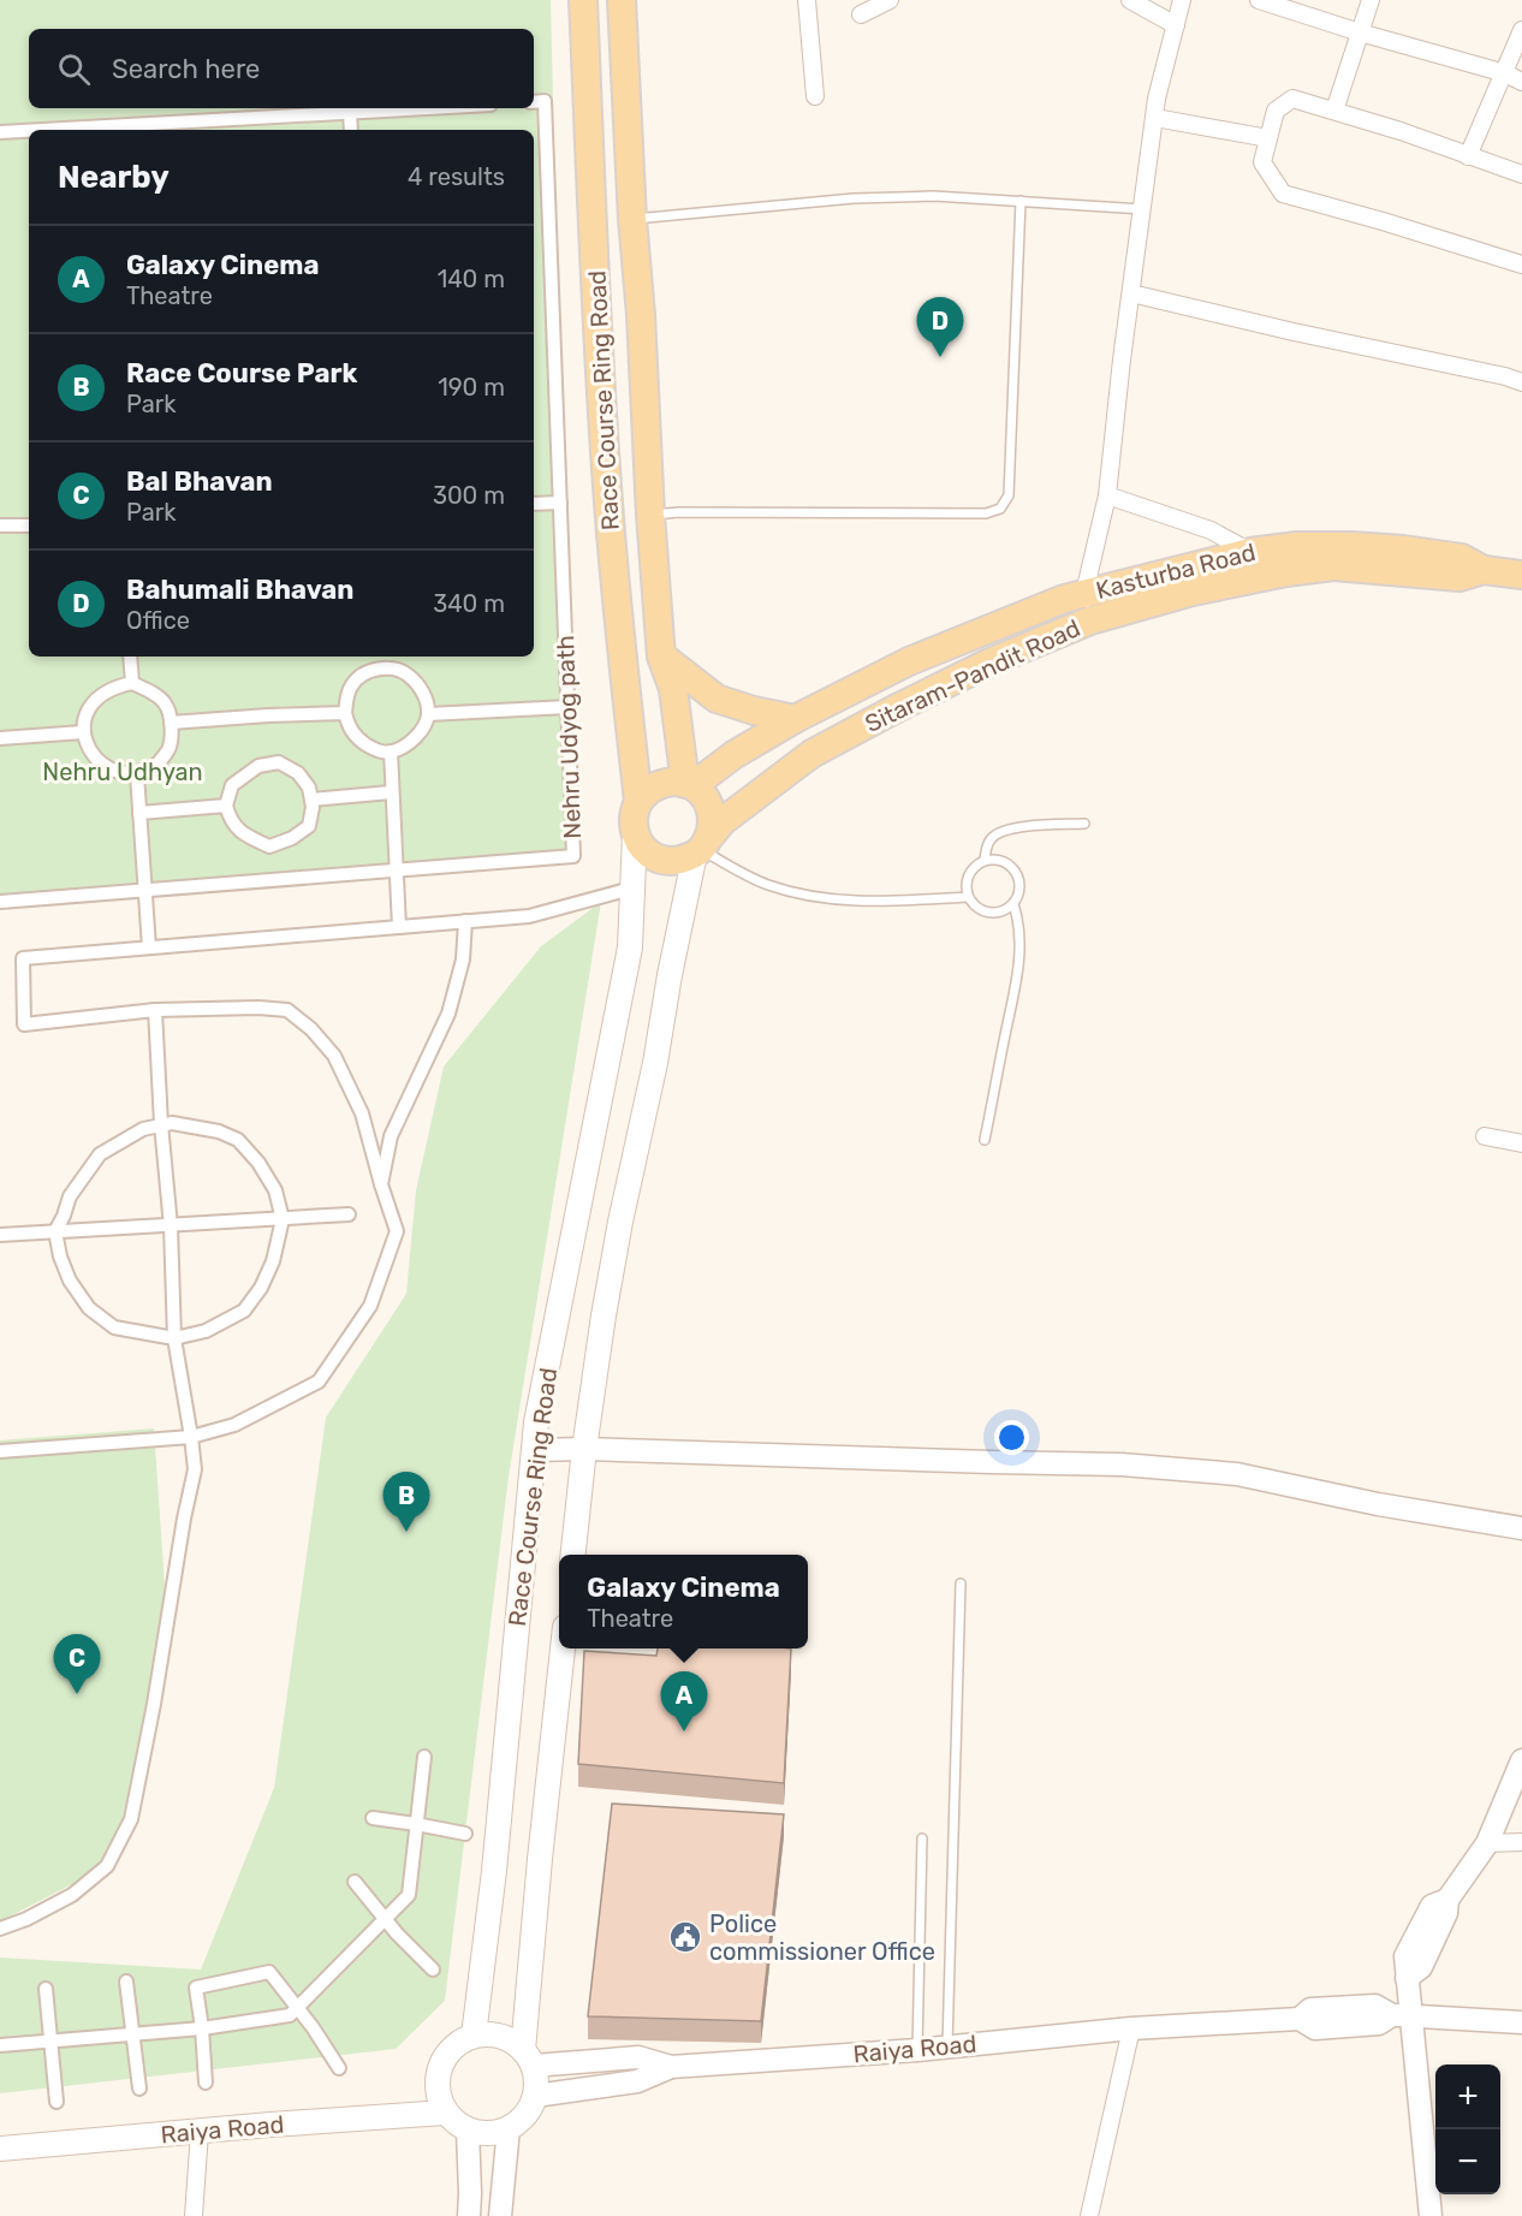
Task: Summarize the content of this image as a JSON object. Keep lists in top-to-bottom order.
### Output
{
  "streets": {
    "main road": [
      "Race Course Ring Road",
      "Kasturba Road",
      "Sitaram-Pandit Road",
      "Raiya Road"
    ],
    "street": ["Nehru Udyog path"]
  },
  "crossings": [
    ["Race Course Ring Road", "Kasturba Road"],
    ["Race Course Ring Road", "Sitaram-Pandit Road"],
    ["Race Course Ring Road", "Raiya Road"],
    ["Kasturba Road", "Sitaram-Pandit Road"]
  ],
  "parks": ["Nehru Udhyan"],
  "places": {
    "public building": ["Police commissioner Office"]
  },
  "page": {
    "search": "Search here",
    "heading": ["Nearby", "4 results"],
    "list": [
      {
        "mark": "A",
        "name": "Galaxy Cinema",
        "note": "Theatre",
        "value": "140 m"
      },
      {
        "mark": "B",
        "name": "Race Course Park",
        "note": "Park",
        "value": "190 m"
      },
      {
        "mark": "C",
        "name": "Bal Bhavan",
        "note": "Park",
        "value": "300 m"
      },
      {
        "mark": "D",
        "name": "Bahumali Bhavan",
        "note": "Office",
        "value": "340 m"
      }
    ],
    "pins": [
      "D",
      "B",
      "C",
      "A"
    ],
    "popup": ["Galaxy Cinema", "Theatre"],
    "map_buttons": ["+", "−"]
  }
}
